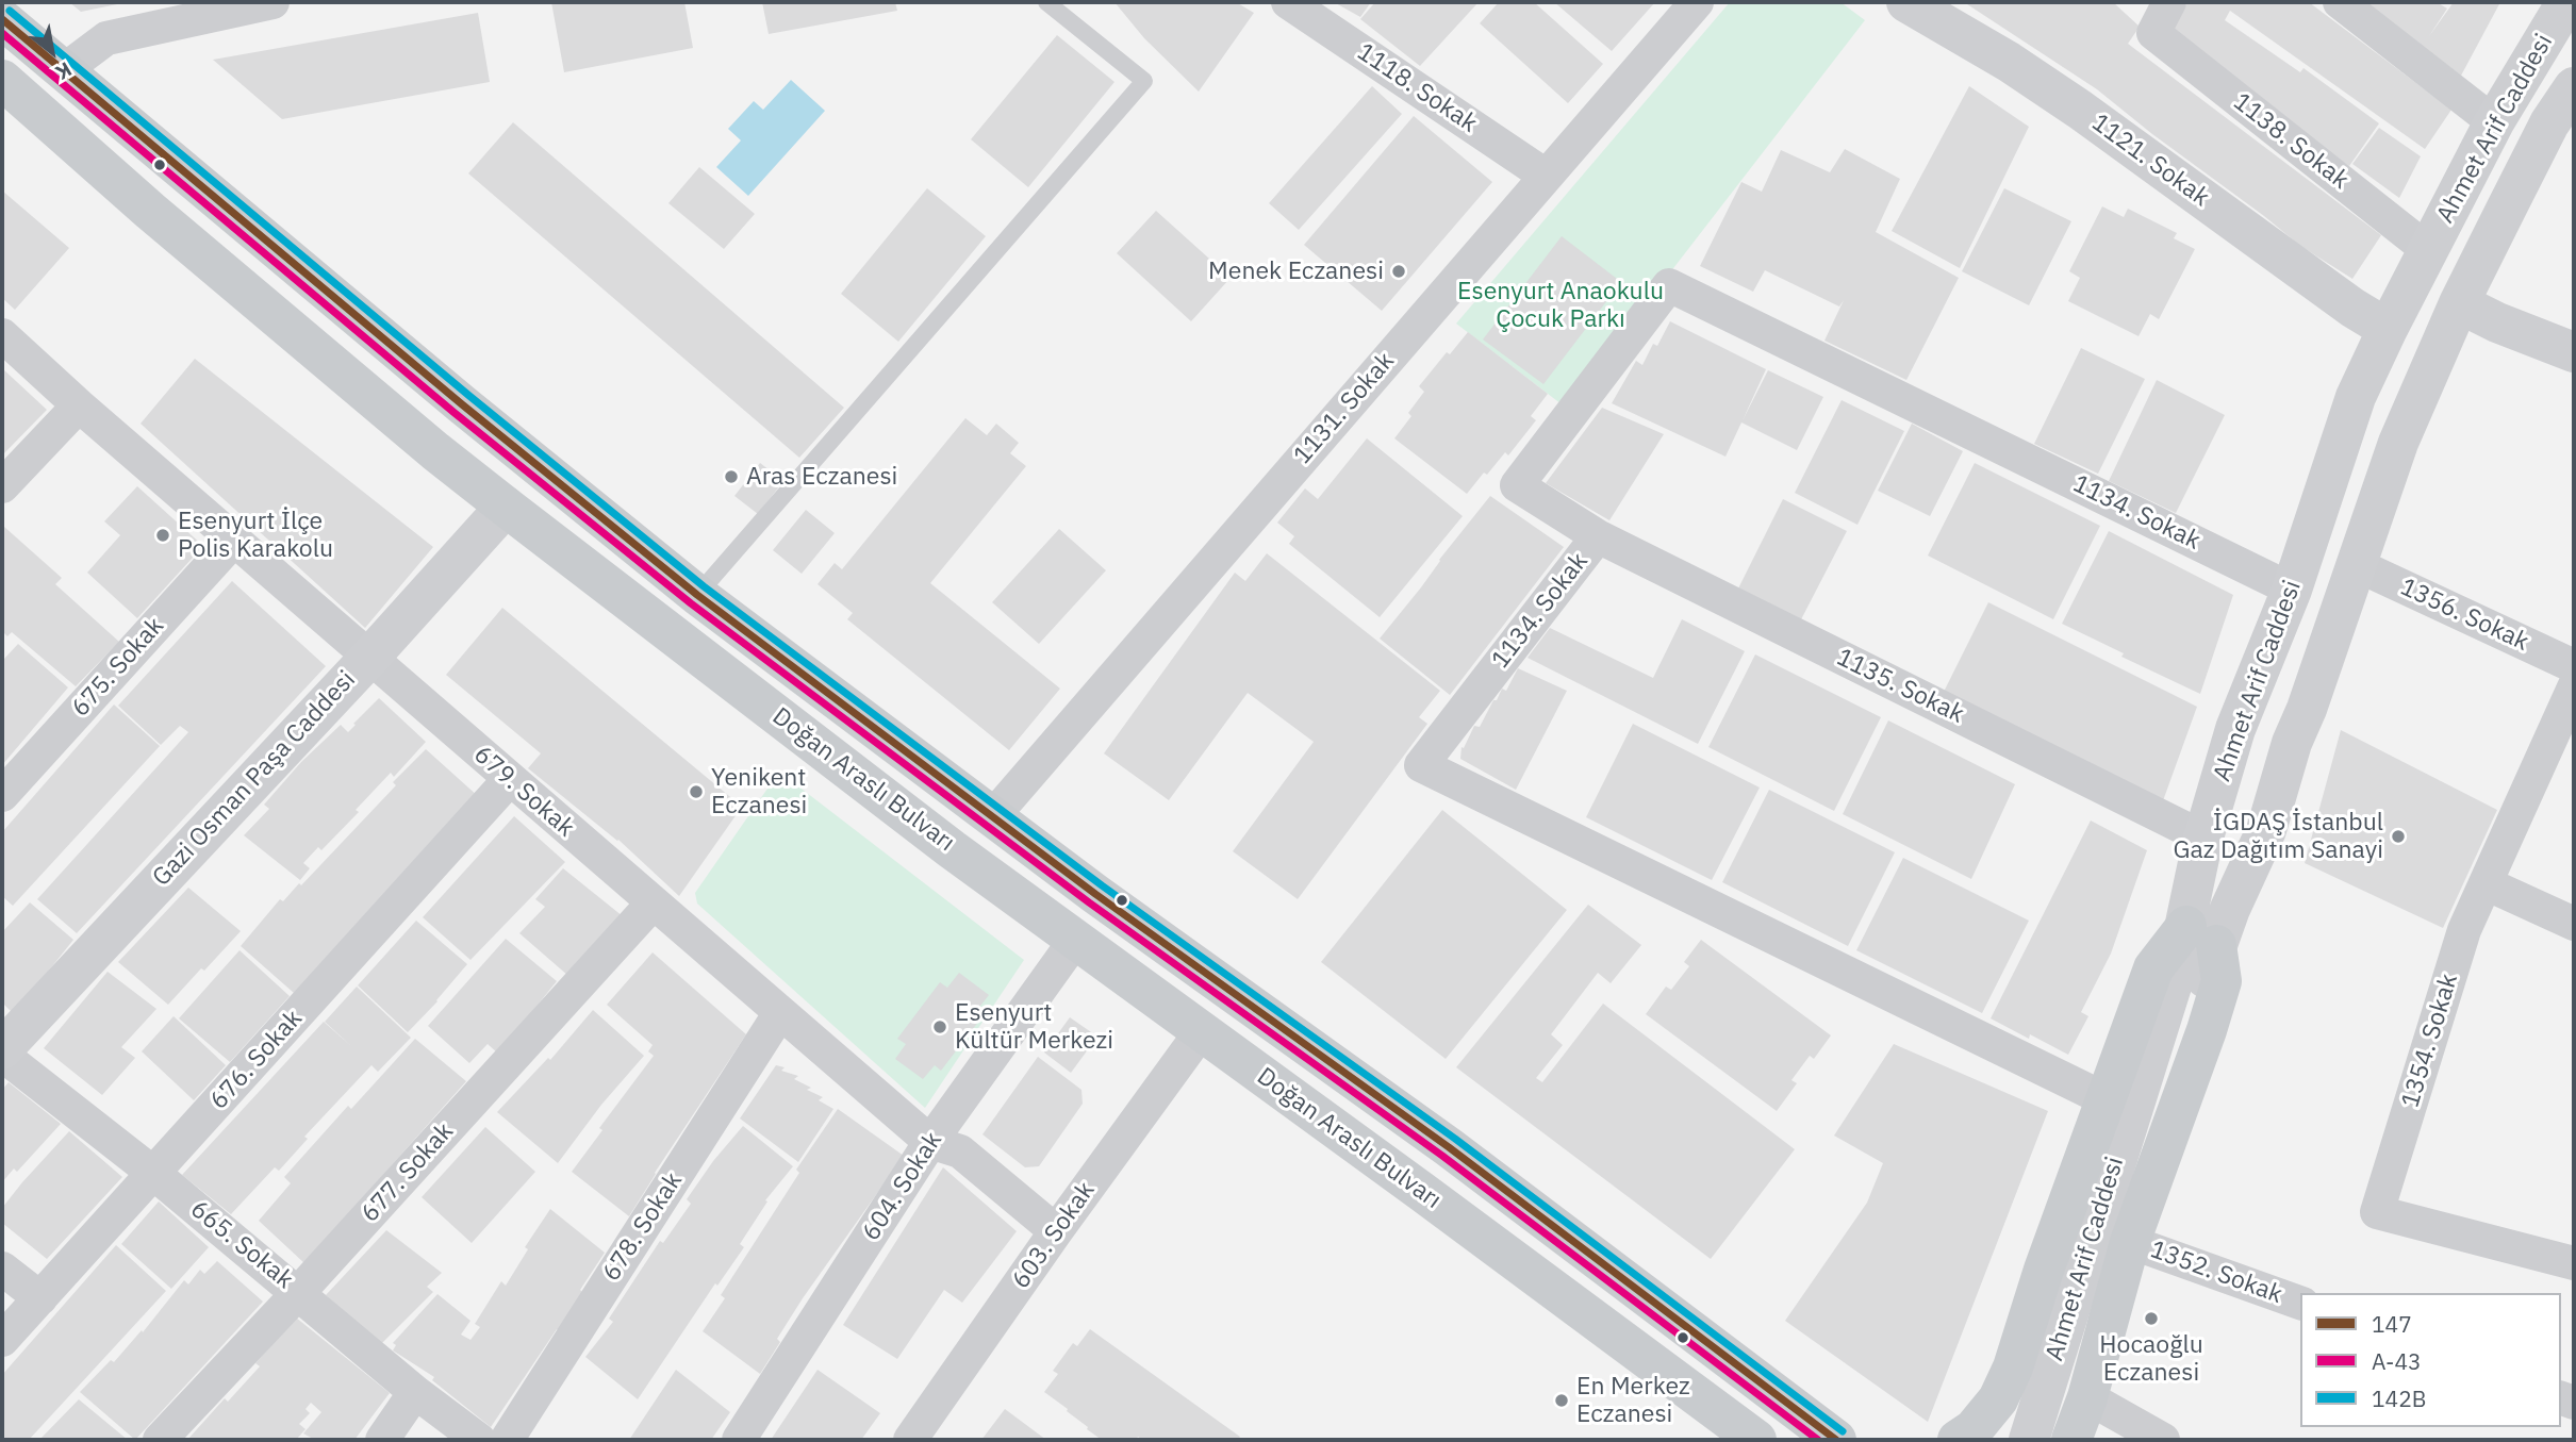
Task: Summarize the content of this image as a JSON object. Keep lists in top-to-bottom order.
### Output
{
  "streets": {
    "main road": ["Doğan Araslı Bulvarı"],
    "street": [
      "1118. Sokak",
      "Ahmet Arif Caddesi",
      "1138. Sokak",
      "1121. Sokak",
      "1131. Sokak",
      "1134. Sokak",
      "1356. Sokak",
      "675. Sokak",
      "1135. Sokak",
      "Gazi Osman Paşa Caddesi",
      "679. Sokak",
      "1354. Sokak",
      "676. Sokak",
      "677. Sokak",
      "604. Sokak",
      "678. Sokak",
      "603. Sokak",
      "665. Sokak",
      "1352. Sokak"
    ]
  },
  "crossings": [
    ["1118. Sokak", "1131. Sokak"],
    ["Ahmet Arif Caddesi", "1138. Sokak"],
    ["Ahmet Arif Caddesi", "1121. Sokak"],
    ["Ahmet Arif Caddesi", "1134. Sokak"],
    ["Ahmet Arif Caddesi", "1356. Sokak"],
    ["Ahmet Arif Caddesi", "1135. Sokak"],
    ["1131. Sokak", "Doğan Araslı Bulvarı"],
    ["1134. Sokak", "1135. Sokak"],
    ["675. Sokak", "679. Sokak"],
    ["Gazi Osman Paşa Caddesi", "Doğan Araslı Bulvarı"],
    ["Gazi Osman Paşa Caddesi", "679. Sokak"],
    ["Gazi Osman Paşa Caddesi", "665. Sokak"],
    ["Doğan Araslı Bulvarı", "604. Sokak"],
    ["Doğan Araslı Bulvarı", "603. Sokak"],
    ["679. Sokak", "676. Sokak"],
    ["679. Sokak", "677. Sokak"],
    ["679. Sokak", "604. Sokak"],
    ["679. Sokak", "678. Sokak"],
    ["679. Sokak", "603. Sokak"],
    ["676. Sokak", "665. Sokak"],
    ["677. Sokak", "665. Sokak"]
  ],
  "parks": ["Esenyurt Anaokulu Çocuk Parkı"],
  "places": [
    "Menek Eczanesi",
    "Aras Eczanesi",
    "Esenyurt İlçe Polis Karakolu",
    "Yenikent Eczanesi",
    "İGDAŞ İstanbul Gaz Dağıtım Sanayi",
    "Esenyurt Kültür Merkezi",
    "Hocaoğlu Eczanesi",
    "En Merkez Eczanesi"
  ],
  "lines": ["transit line 142B", "transit line 147", "transit line A-43"],
  "legend": ["147", "A-43", "142B"],
  "north": "bottom right"
}
